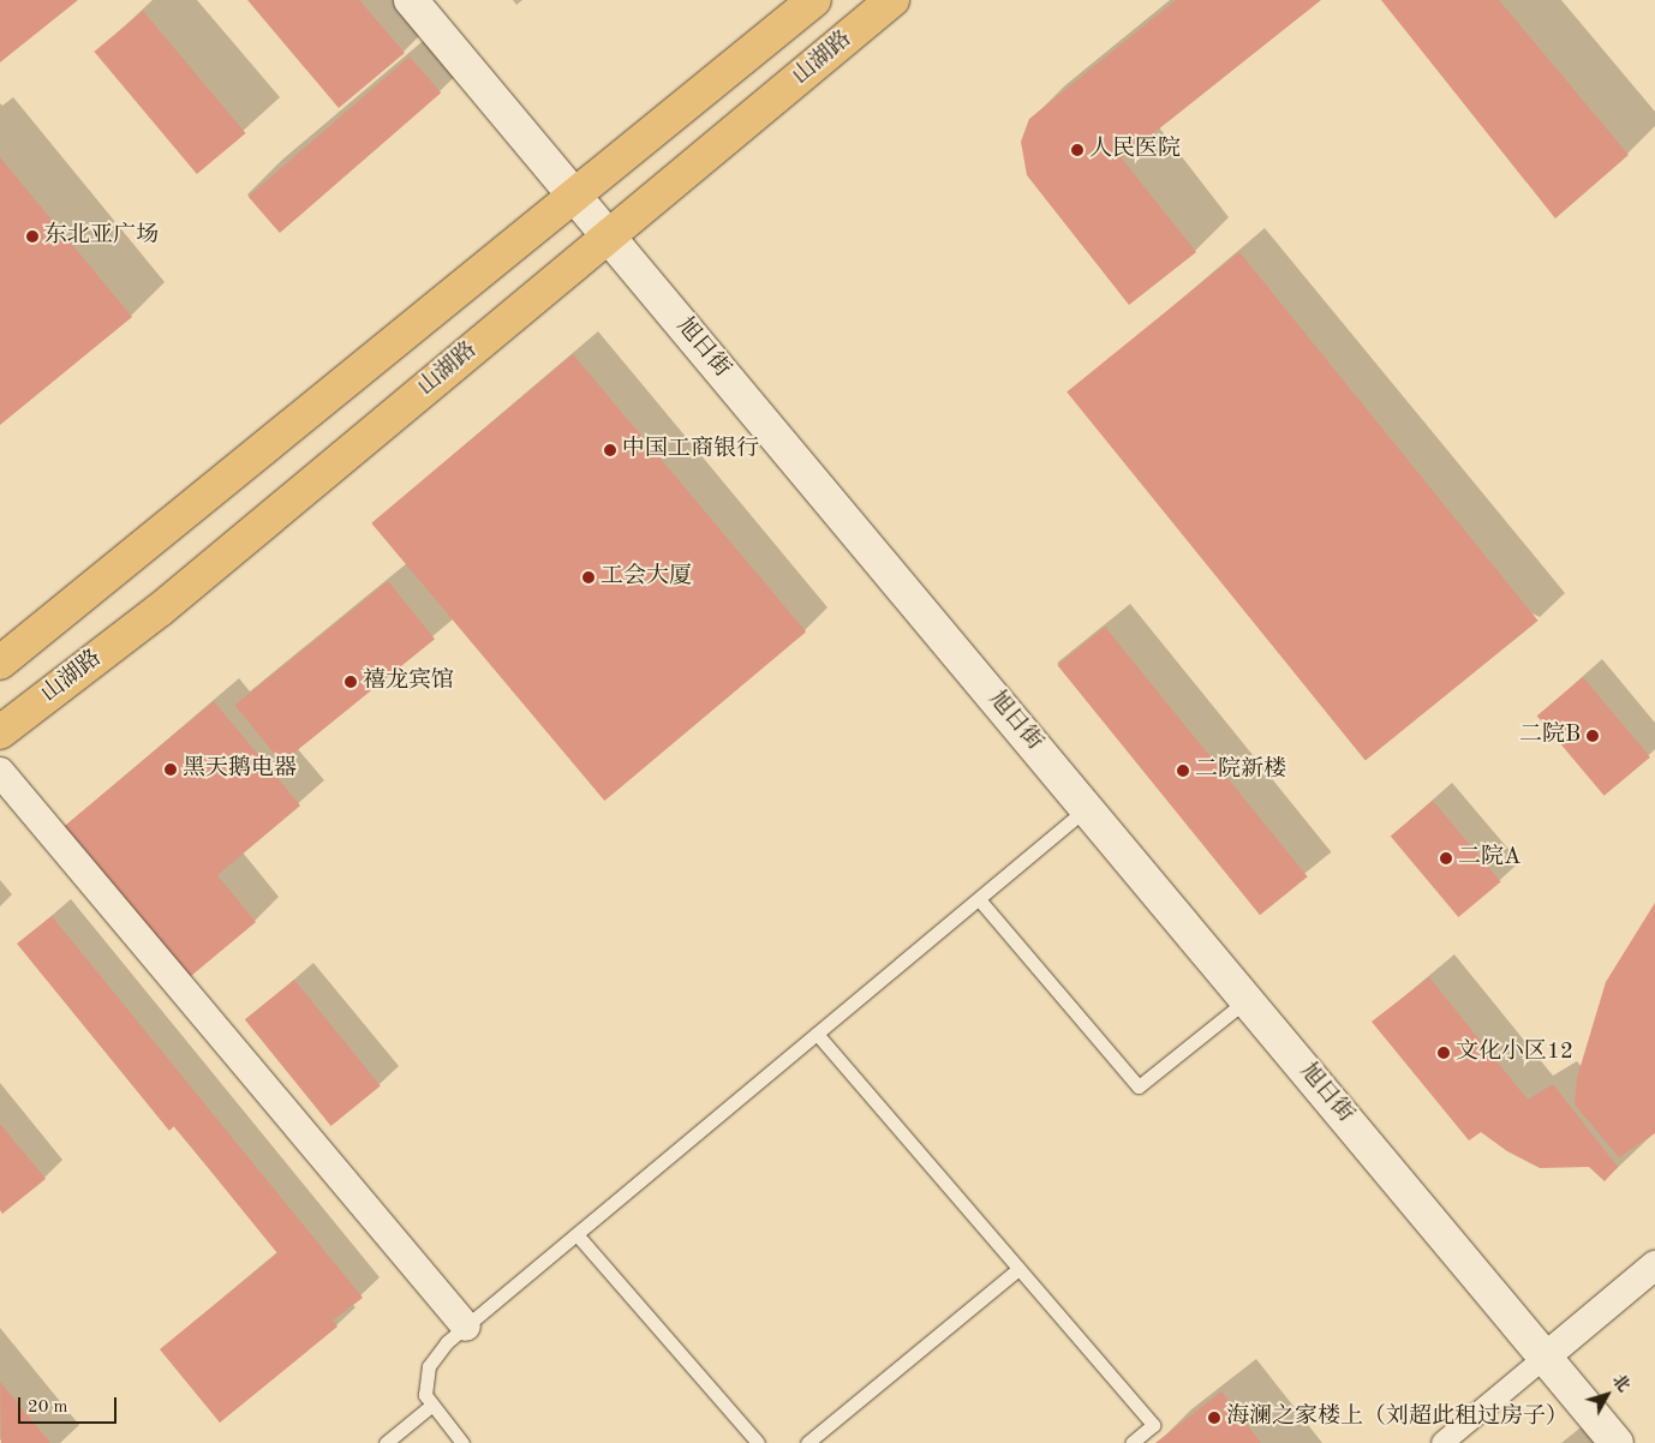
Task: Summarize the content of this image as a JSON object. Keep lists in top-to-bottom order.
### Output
{
  "streets": {
    "main road": ["山湖路", "旭日街"]
  },
  "crossings": [
    ["山湖路", "旭日街"]
  ],
  "places": [
    "人民医院",
    "东北亚广场",
    "中国工商银行",
    "工会大厦",
    "禧龙宾馆",
    "二院B",
    "黑天鹅电器",
    "二院新楼",
    "二院A",
    "文化小区12",
    "海澜之家楼上（刘超此租过房子）"
  ],
  "scale_bar": "20 m",
  "north": "top right"
}
